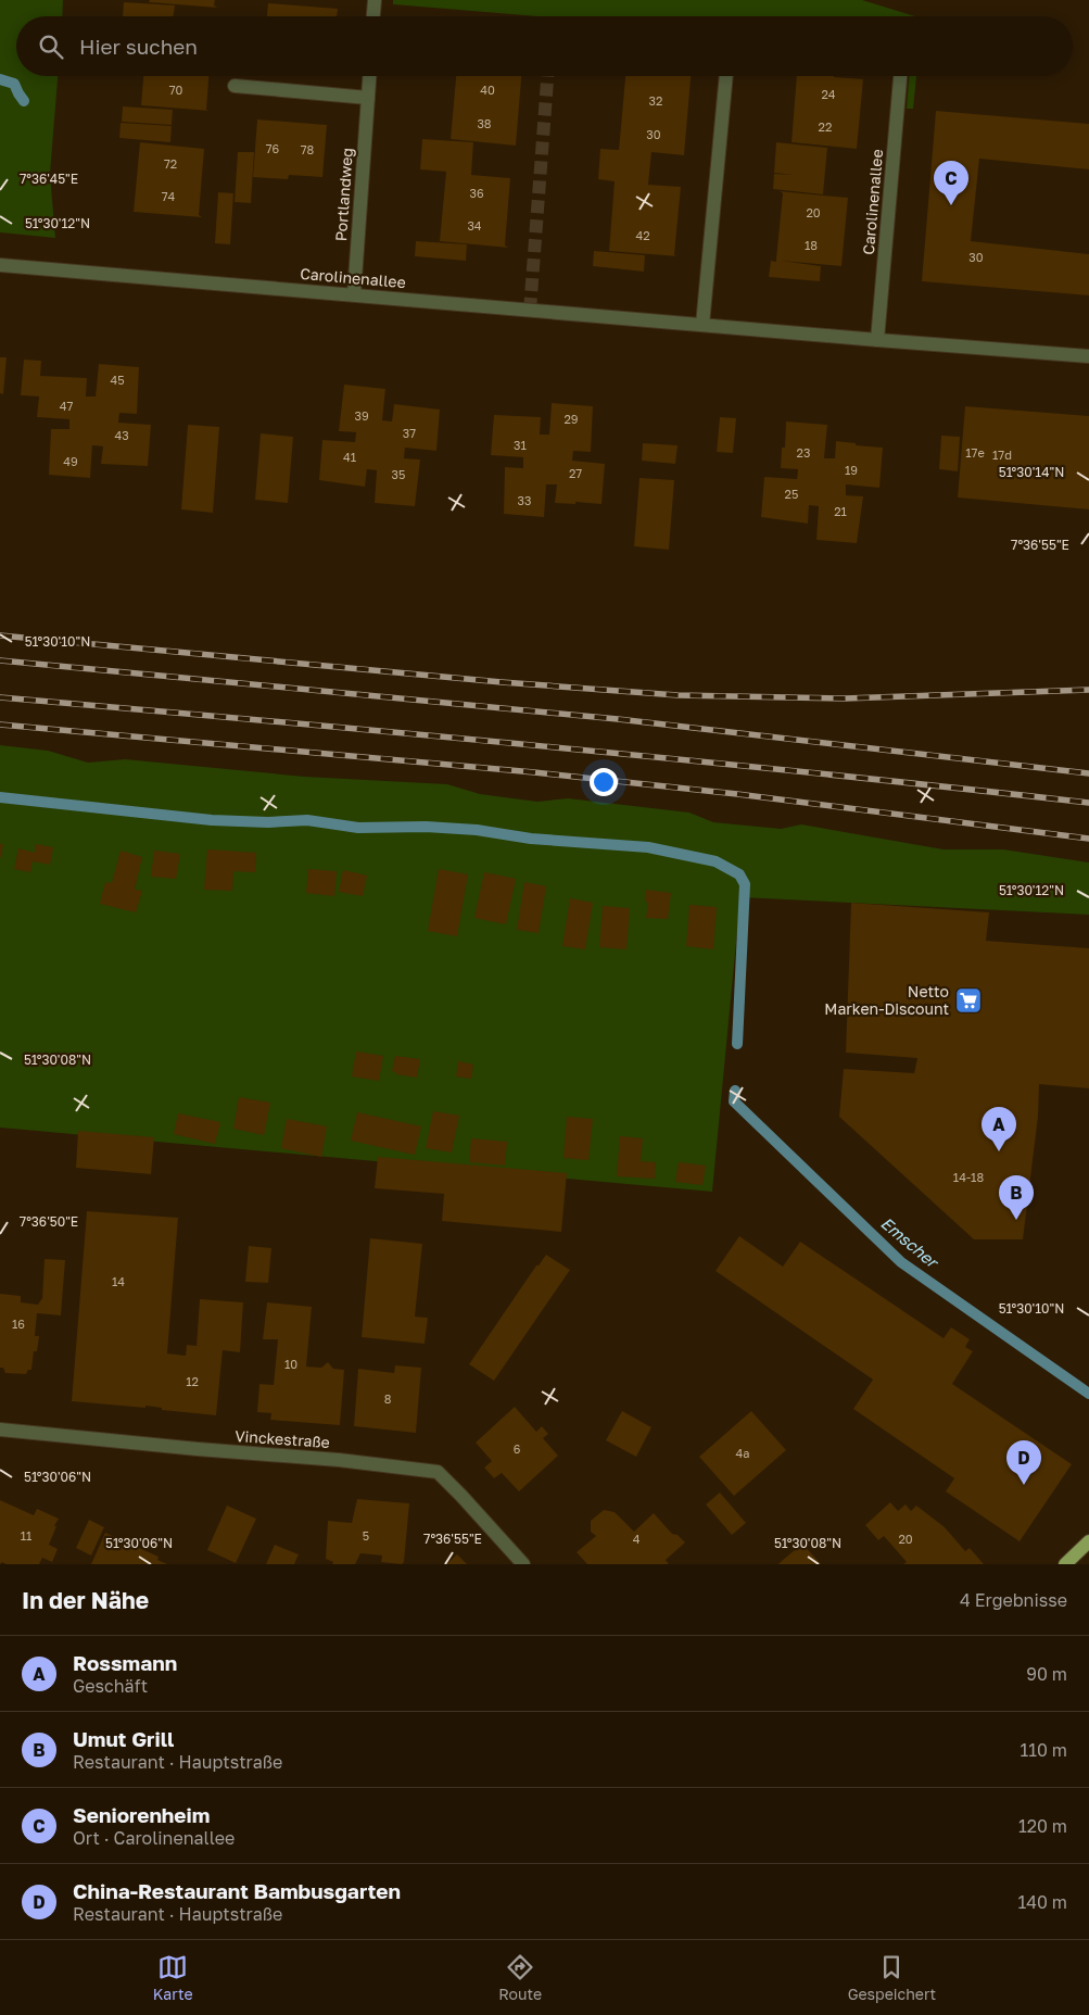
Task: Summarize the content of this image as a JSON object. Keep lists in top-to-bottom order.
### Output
{
  "streets": {
    "street": ["Portlandweg", "Carolinenallee", "Vinckestraße"]
  },
  "crossings": [
    ["Portlandweg", "Carolinenallee"]
  ],
  "water": ["Emscher"],
  "places": {
    "supermarket": ["Netto Marken-Discount"]
  },
  "house_numbers": [
    "70",
    "40",
    "24",
    "32",
    "38",
    "22",
    "30",
    "76",
    "78",
    "72",
    "36",
    "74",
    "20",
    "34",
    "42",
    "18",
    "30",
    "45",
    "47",
    "39",
    "29",
    "37",
    "43",
    "31",
    "23",
    "17e",
    "17d",
    "41",
    "49",
    "19",
    "27",
    "35",
    "25",
    "33",
    "21",
    "14-18",
    "14",
    "16",
    "10",
    "12",
    "8",
    "6",
    "4a",
    "11",
    "5",
    "4",
    "20"
  ],
  "page": {
    "search": "Hier suchen",
    "pins": [
      "C",
      "A",
      "B",
      "D"
    ],
    "heading": ["In der Nähe", "4 Ergebnisse"],
    "list": [
      {
        "mark": "A",
        "name": "Rossmann",
        "note": "Geschäft",
        "value": "90 m"
      },
      {
        "mark": "B",
        "name": "Umut Grill",
        "note": "Restaurant · Hauptstraße",
        "value": "110 m"
      },
      {
        "mark": "C",
        "name": "Seniorenheim",
        "note": "Ort · Carolinenallee",
        "value": "120 m"
      },
      {
        "mark": "D",
        "name": "China-Restaurant Bambusgarten",
        "note": "Restaurant · Hauptstraße",
        "value": "140 m"
      }
    ],
    "nav": ["Karte", "Route", "Gespeichert"]
  },
  "coordinates": [
    "7°36'45\"E",
    "51°30'12\"N",
    "51°30'14\"N",
    "7°36'55\"E",
    "51°30'10\"N",
    "51°30'08\"N",
    "7°36'50\"E",
    "51°30'06\"N"
  ]
}
